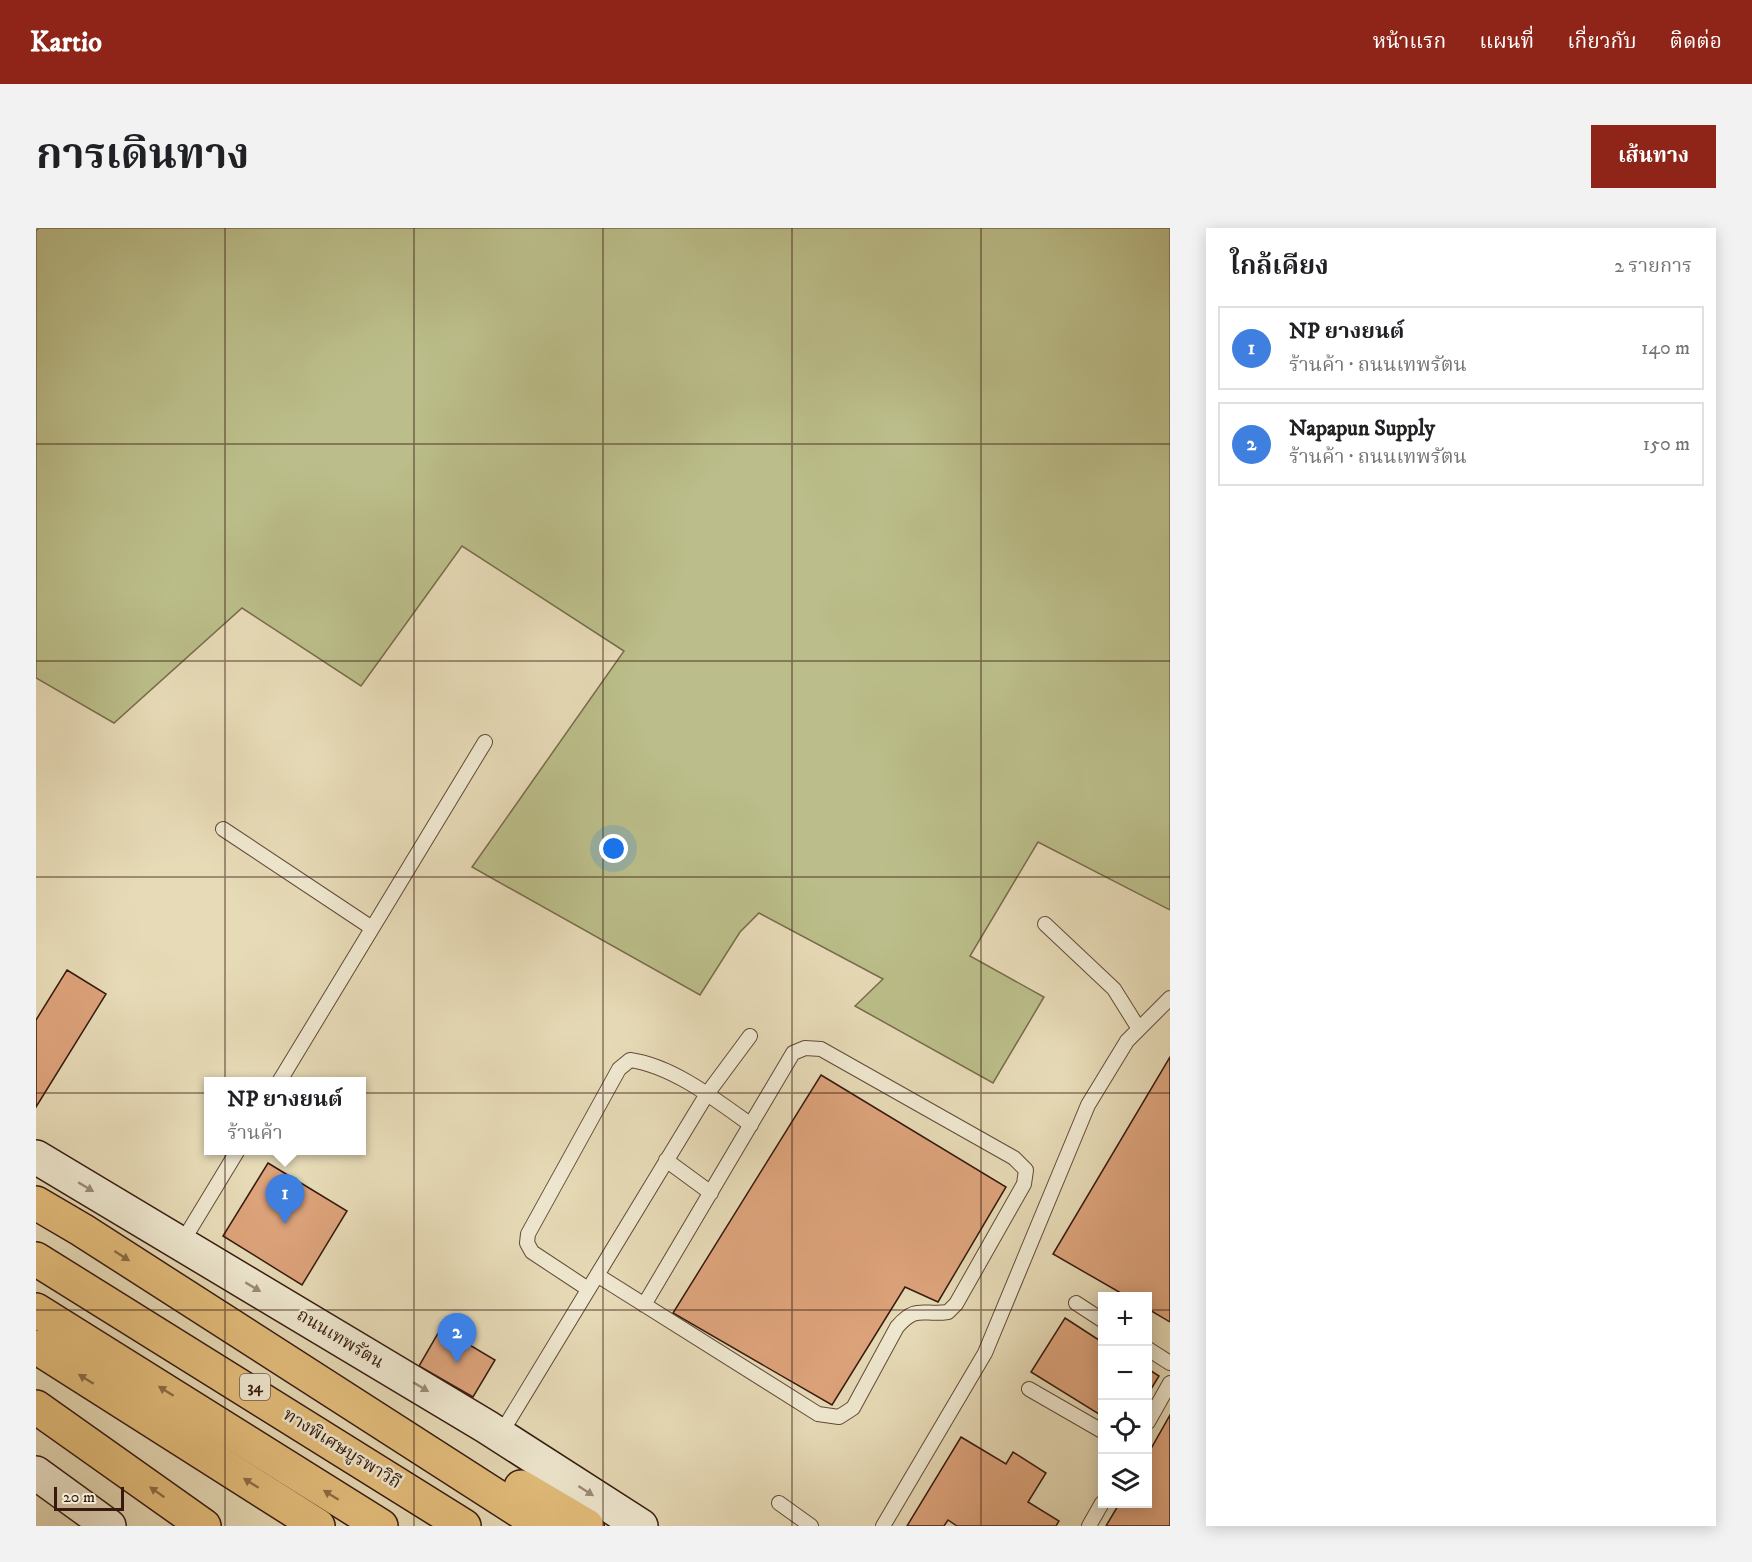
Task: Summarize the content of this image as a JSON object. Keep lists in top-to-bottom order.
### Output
{
  "streets": {
    "highway": ["34", "ทางพิเศษบูรพาวิถี"],
    "main road": ["ถนนเทพรัตน"]
  },
  "one_way": ["ถนนเทพรัตน"],
  "scale_bar": "20 m",
  "page": {
    "header": "Kartio",
    "nav": [
      "หน้าแรก",
      "แผนที่",
      "เกี่ยวกับ",
      "ติดต่อ"
    ],
    "title": "การเดินทาง",
    "buttons": "เส้นทาง",
    "heading": ["ใกล้เคียง", "2 รายการ"],
    "list": [
      {
        "mark": "1",
        "name": "NP ยางยนต์",
        "note": "ร้านค้า · ถนนเทพรัตน",
        "value": "140 m"
      },
      {
        "mark": "2",
        "name": "Napapun Supply",
        "note": "ร้านค้า · ถนนเทพรัตน",
        "value": "150 m"
      }
    ],
    "popup": ["NP ยางยนต์", "ร้านค้า"],
    "pins": ["1", "2"],
    "map_buttons": ["+", "−"],
    "scale": "20 m"
  }
}
